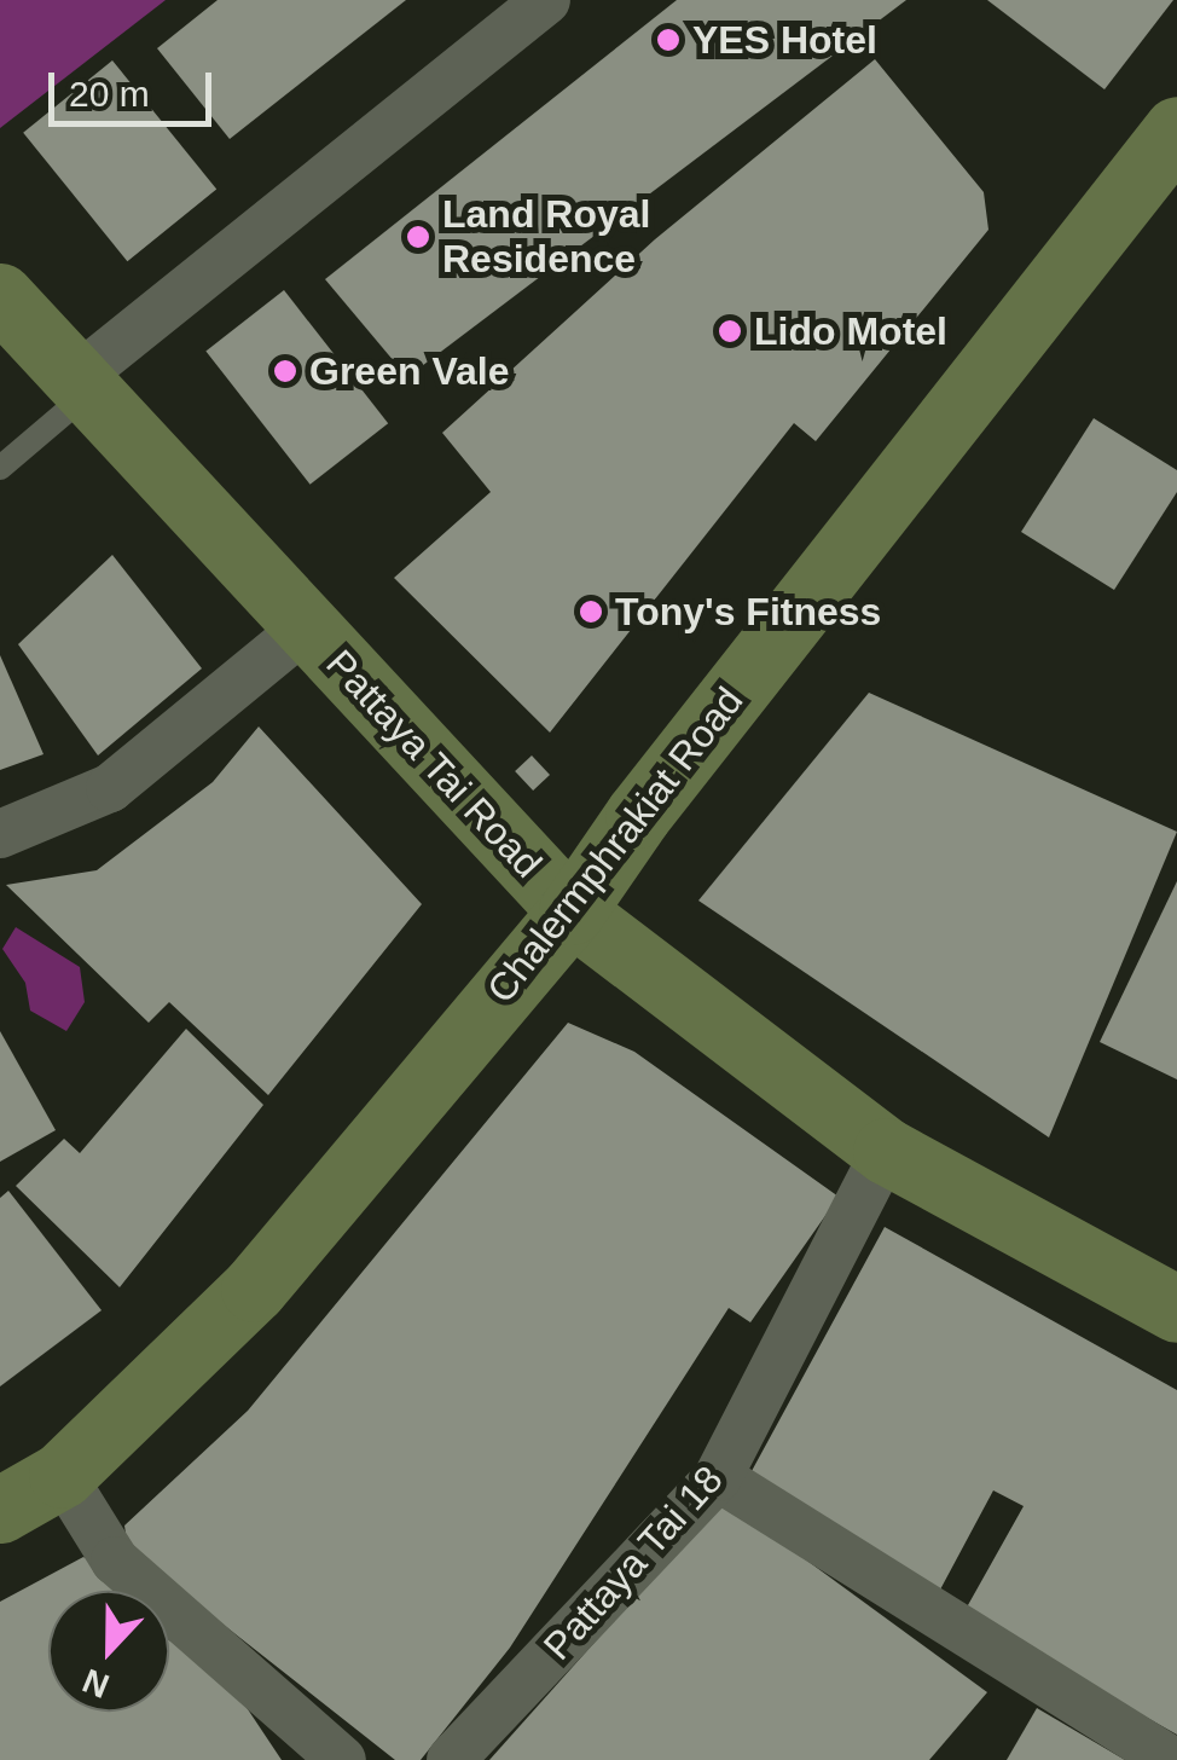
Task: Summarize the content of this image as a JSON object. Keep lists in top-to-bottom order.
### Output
{
  "streets": {
    "main road": ["Pattaya Tai Road", "Chalermphrakiat Road"],
    "street": ["Pattaya Tai 18"]
  },
  "crossings": [
    ["Pattaya Tai Road", "Chalermphrakiat Road"],
    ["Pattaya Tai Road", "Pattaya Tai 18"]
  ],
  "places": [
    "YES Hotel",
    "Land Royal Residence",
    "Lido Motel",
    "Green Vale",
    "Tony's Fitness"
  ],
  "scale_bar": "20 m",
  "north": "bottom"
}
